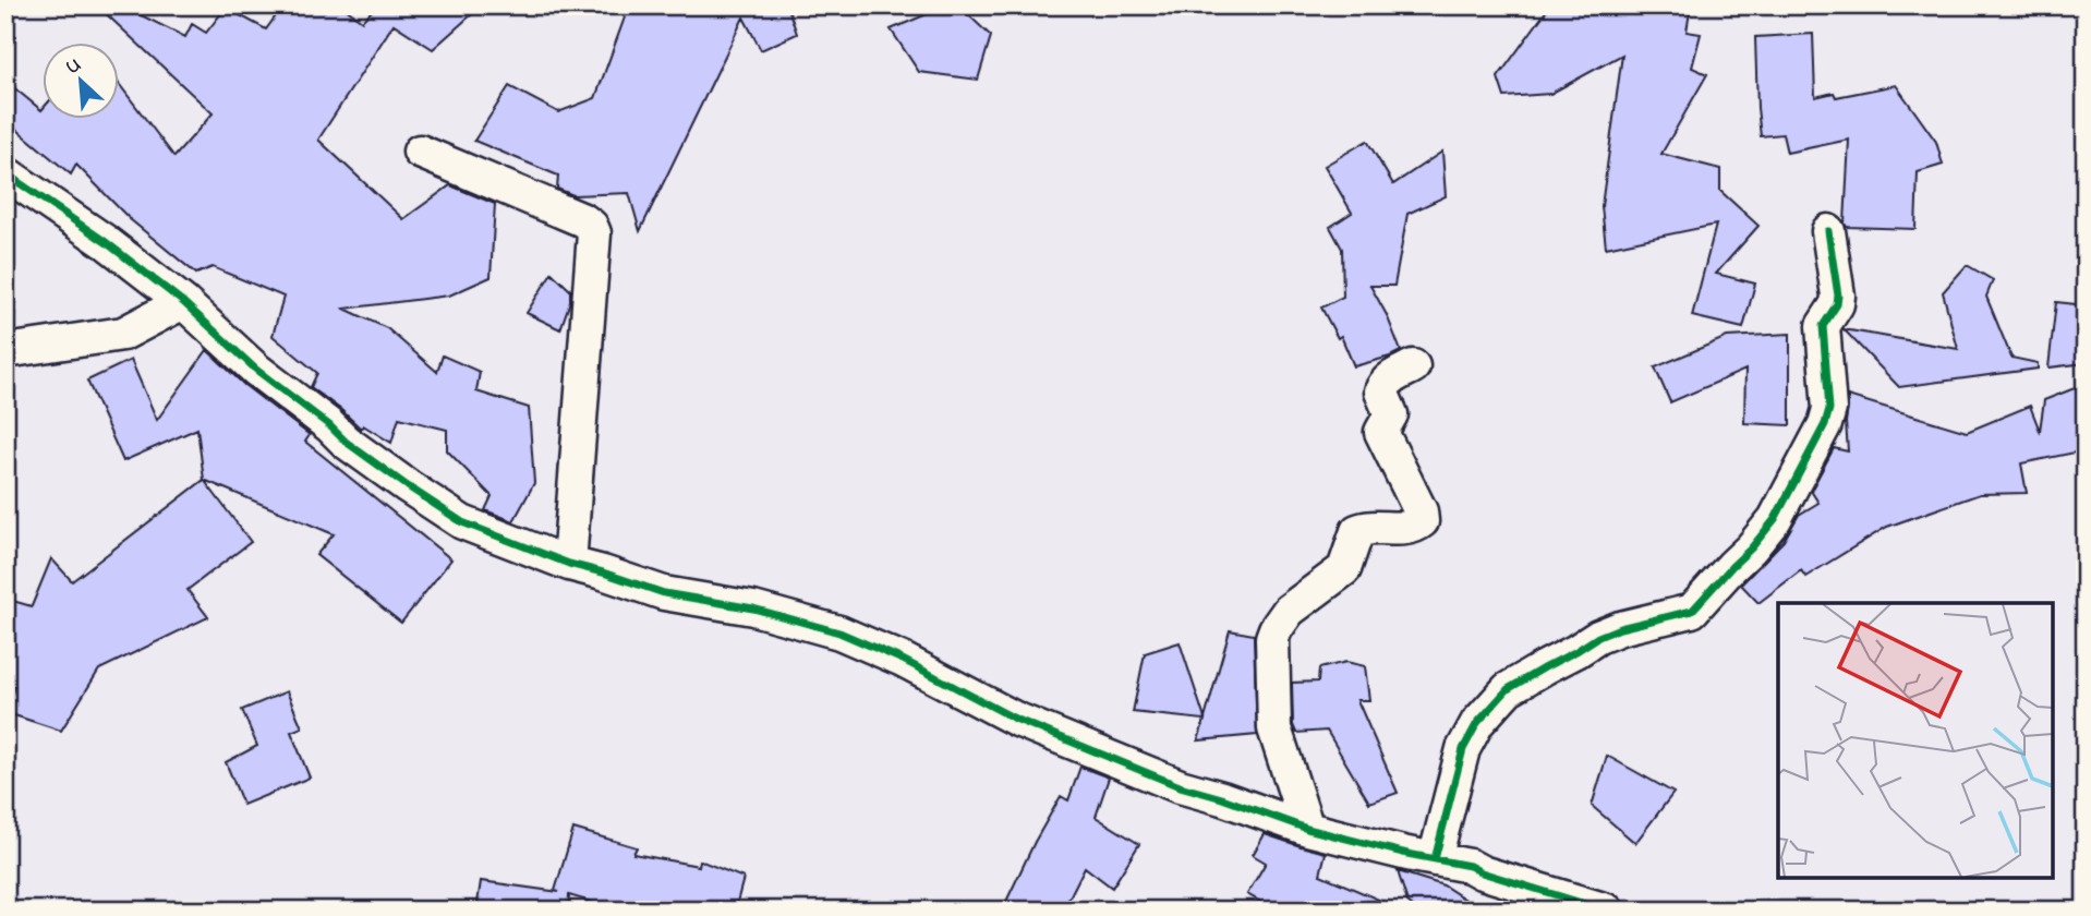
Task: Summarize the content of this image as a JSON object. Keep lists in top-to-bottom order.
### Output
{
  "north": "top left"
}
